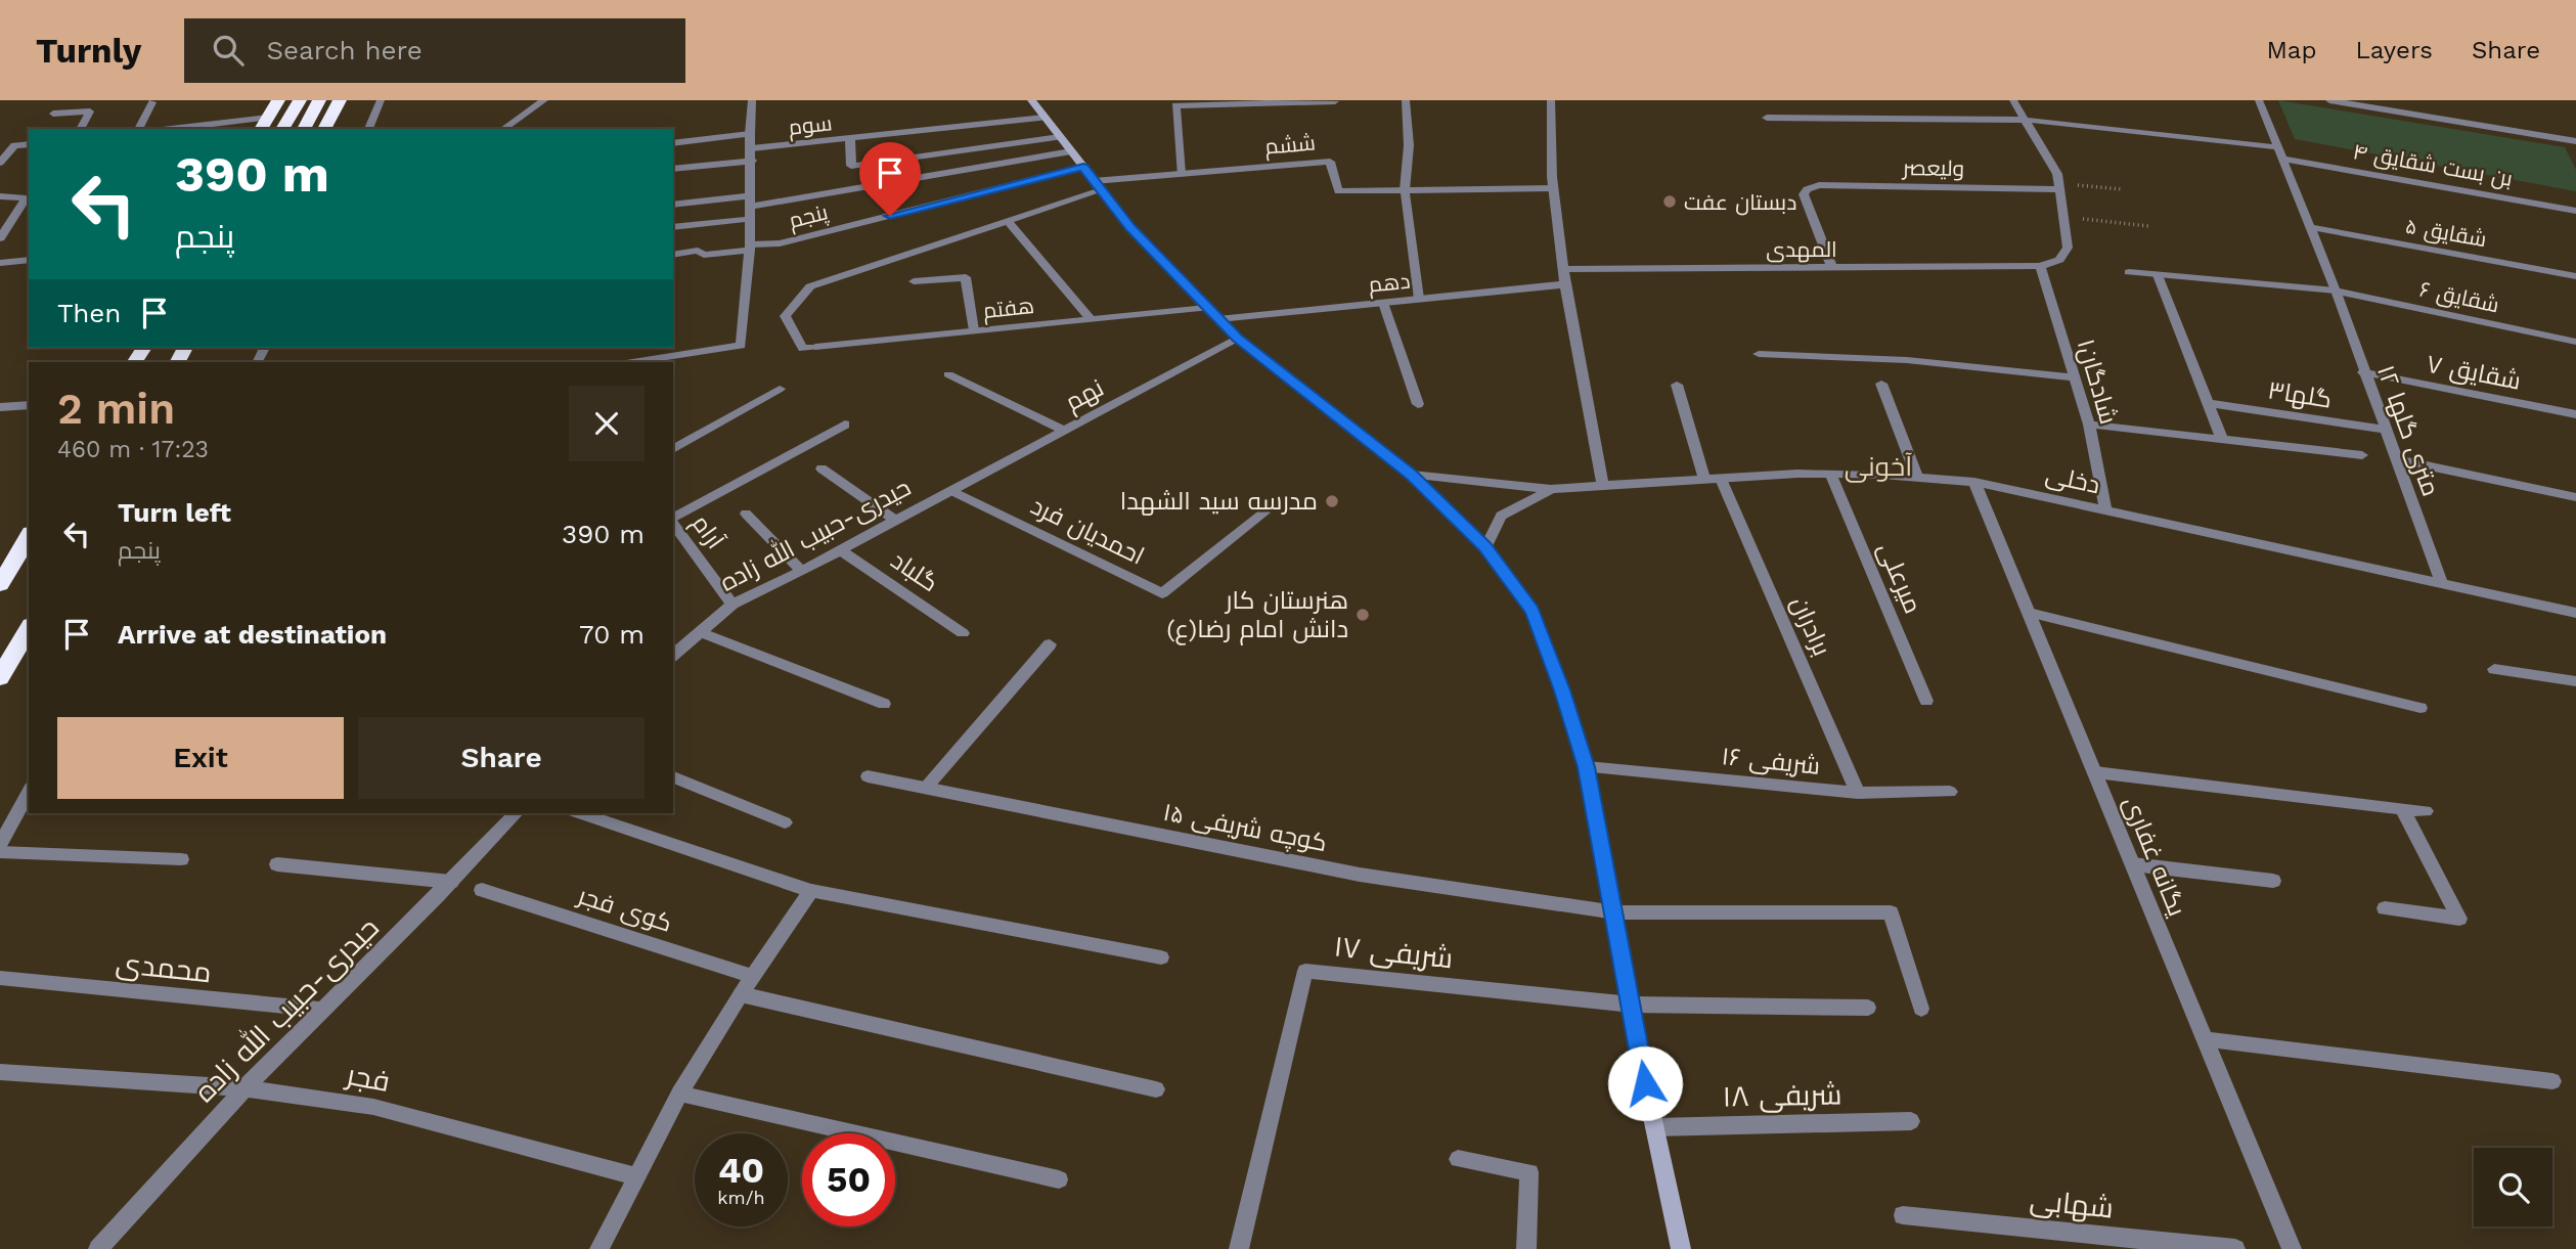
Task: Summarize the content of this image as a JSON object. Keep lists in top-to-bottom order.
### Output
{
  "streets": {
    "street": [
      "سوم",
      "ششم",
      "بن بست شقایق ۴",
      "ولیعصر",
      "پنجم",
      "شقایق ۵",
      "المهدی",
      "دهم",
      "شقایق ۶",
      "هفتم",
      "شقایق ۷",
      "شادگان۱",
      "نهم",
      "گلها۳",
      "۱۲ متری گلها",
      "دخلی",
      "احمدیان فرد",
      "آرام",
      "حیدری-حبیب الله زاده",
      "گلباد",
      "میرعلی",
      "برادران",
      "شریفی ۱۶",
      "کوچه شریفی ۱۵",
      "یگانه غفاری",
      "کوی فجر",
      "شریفی ۱۷",
      "محمدی",
      "فجر",
      "شریفی ۱۸",
      "شهابی"
    ]
  },
  "crossings": [
    ["ششم", "هفتم"],
    ["بن بست شقایق ۴", "۱۲ متری گلها"],
    ["ولیعصر", "المهدی"],
    ["شقایق ۵", "۱۲ متری گلها"],
    ["المهدی", "شادگان۱"],
    ["شقایق ۶", "۱۲ متری گلها"],
    ["شقایق ۷", "۱۲ متری گلها"],
    ["شادگان۱", "دخلی"],
    ["نهم", "احمدیان فرد"],
    ["نهم", "حیدری-حبیب الله زاده"],
    ["گلها۳", "۱۲ متری گلها"],
    ["۱۲ متری گلها", "دخلی"],
    ["دخلی", "میرعلی"],
    ["دخلی", "برادران"],
    ["دخلی", "یگانه غفاری"],
    ["احمدیان فرد", "حیدری-حبیب الله زاده"],
    ["آرام", "حیدری-حبیب الله زاده"],
    ["حیدری-حبیب الله زاده", "گلباد"],
    ["حیدری-حبیب الله زاده", "محمدی"],
    ["حیدری-حبیب الله زاده", "فجر"],
    ["برادران", "شریفی ۱۶"]
  ],
  "districts": ["آخونی"],
  "places": ["دبستان عفت", "مدرسه سید الشهدا", "هنرستان کار دانش امام رضا(ع)"],
  "page": {
    "header": "Turnly",
    "search": "Search here",
    "nav": ["Map", "Layers", "Share"],
    "turn": ["390 m", "پنجم"],
    "then": "Then",
    "heading": ["2 min", "460 m · 17:23"],
    "list": [
      {
        "name": "Turn left",
        "note": "پنجم",
        "value": "390 m"
      },
      {
        "name": "Arrive at destination",
        "value": "70 m"
      }
    ],
    "buttons": ["Exit", "Share"],
    "speed": "40 km/h",
    "limit": "50"
  }
}
